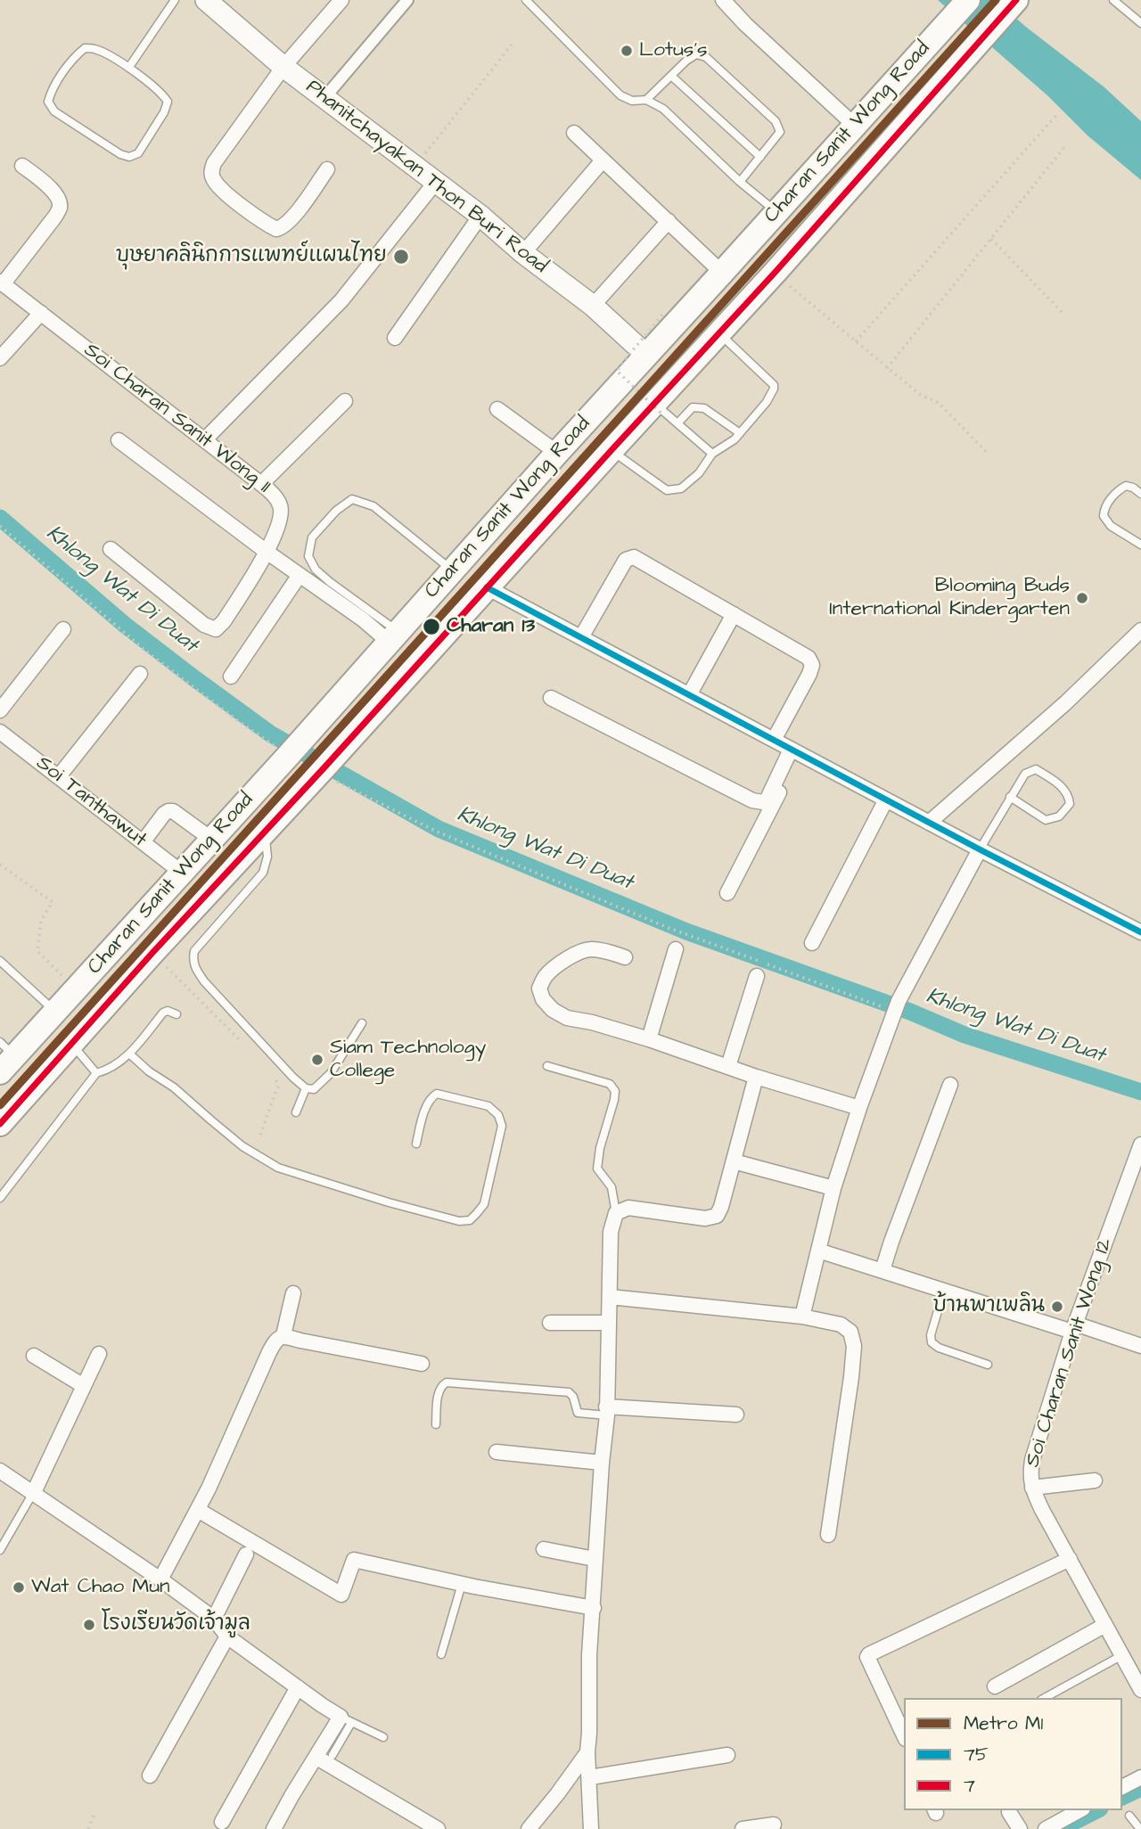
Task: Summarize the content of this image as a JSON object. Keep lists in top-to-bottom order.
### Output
{
  "streets": {
    "main road": ["Charan Sanit Wong Road", "Phanitchayakan Thon Buri Road"],
    "street": ["Soi Charan Sanit Wong 11", "Soi Tanthawut", "Soi Charan Sanit Wong 12"]
  },
  "crossings": [
    ["Charan Sanit Wong Road", "Phanitchayakan Thon Buri Road"],
    ["Charan Sanit Wong Road", "Soi Tanthawut"]
  ],
  "water": ["Khlong Wat Di Duat"],
  "places": [
    "Lotus's",
    "บุษยาคลินิกการแพทย์แผนไทย",
    "Blooming Buds International Kindergarten",
    "Charan 13",
    "Siam Technology College",
    "บ้านพาเพลิน",
    "Wat Chao Mun",
    "โรงเรียนวัดเจ้ามูล"
  ],
  "lines": ["metro line M1", "transit line 7", "transit line 75"],
  "legend": ["Metro M1", "75", "7"]
}
